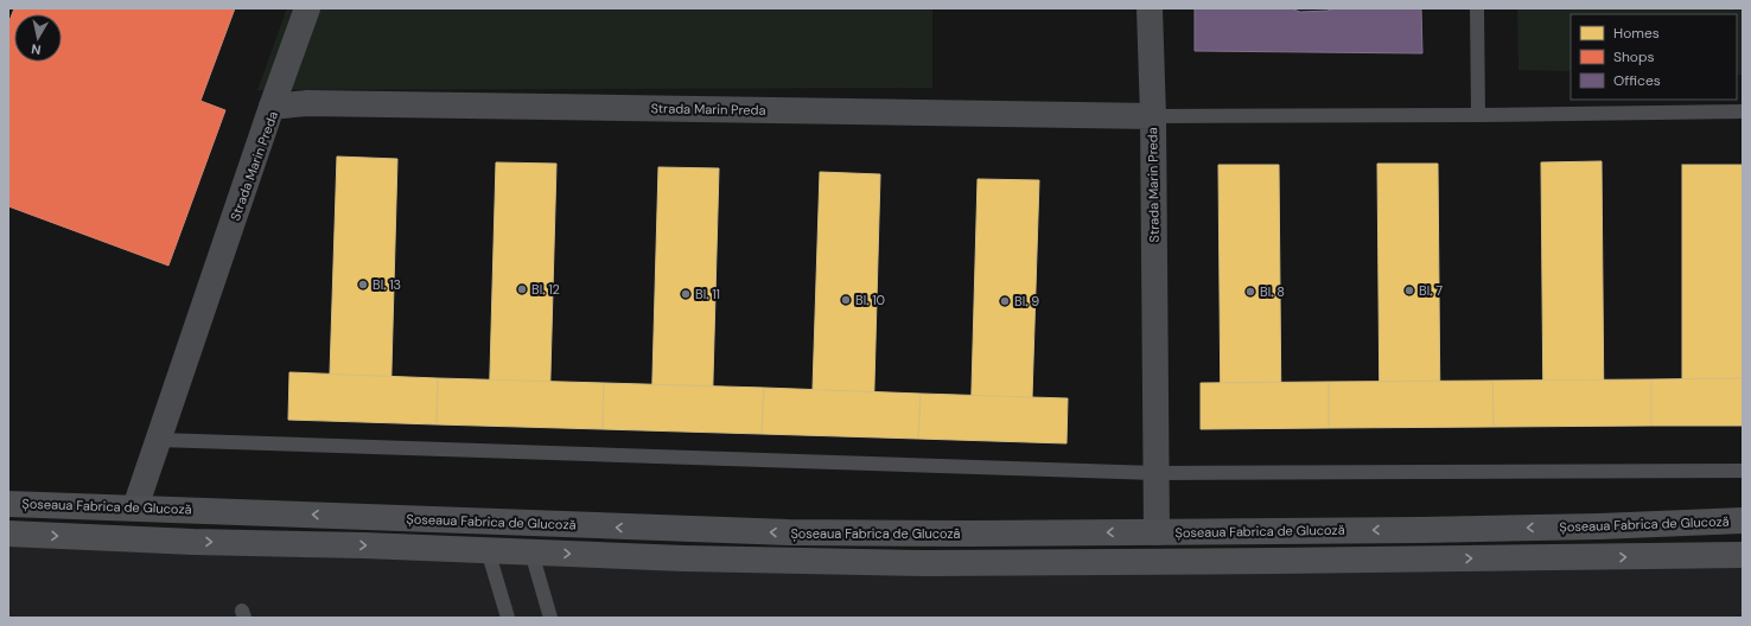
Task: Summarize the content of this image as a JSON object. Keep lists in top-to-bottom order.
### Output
{
  "streets": {
    "main road": ["Șoseaua Fabrica de Glucoză"],
    "street": ["Strada Marin Preda"]
  },
  "crossings": [
    ["Strada Marin Preda", "Șoseaua Fabrica de Glucoză"]
  ],
  "places": [
    "Bl. 13",
    "Bl. 12",
    "Bl. 7",
    "Bl. 8",
    "Bl. 11",
    "Bl. 10",
    "Bl. 9"
  ],
  "legend": ["Homes", "Shops", "Offices"],
  "north": "bottom"
}
